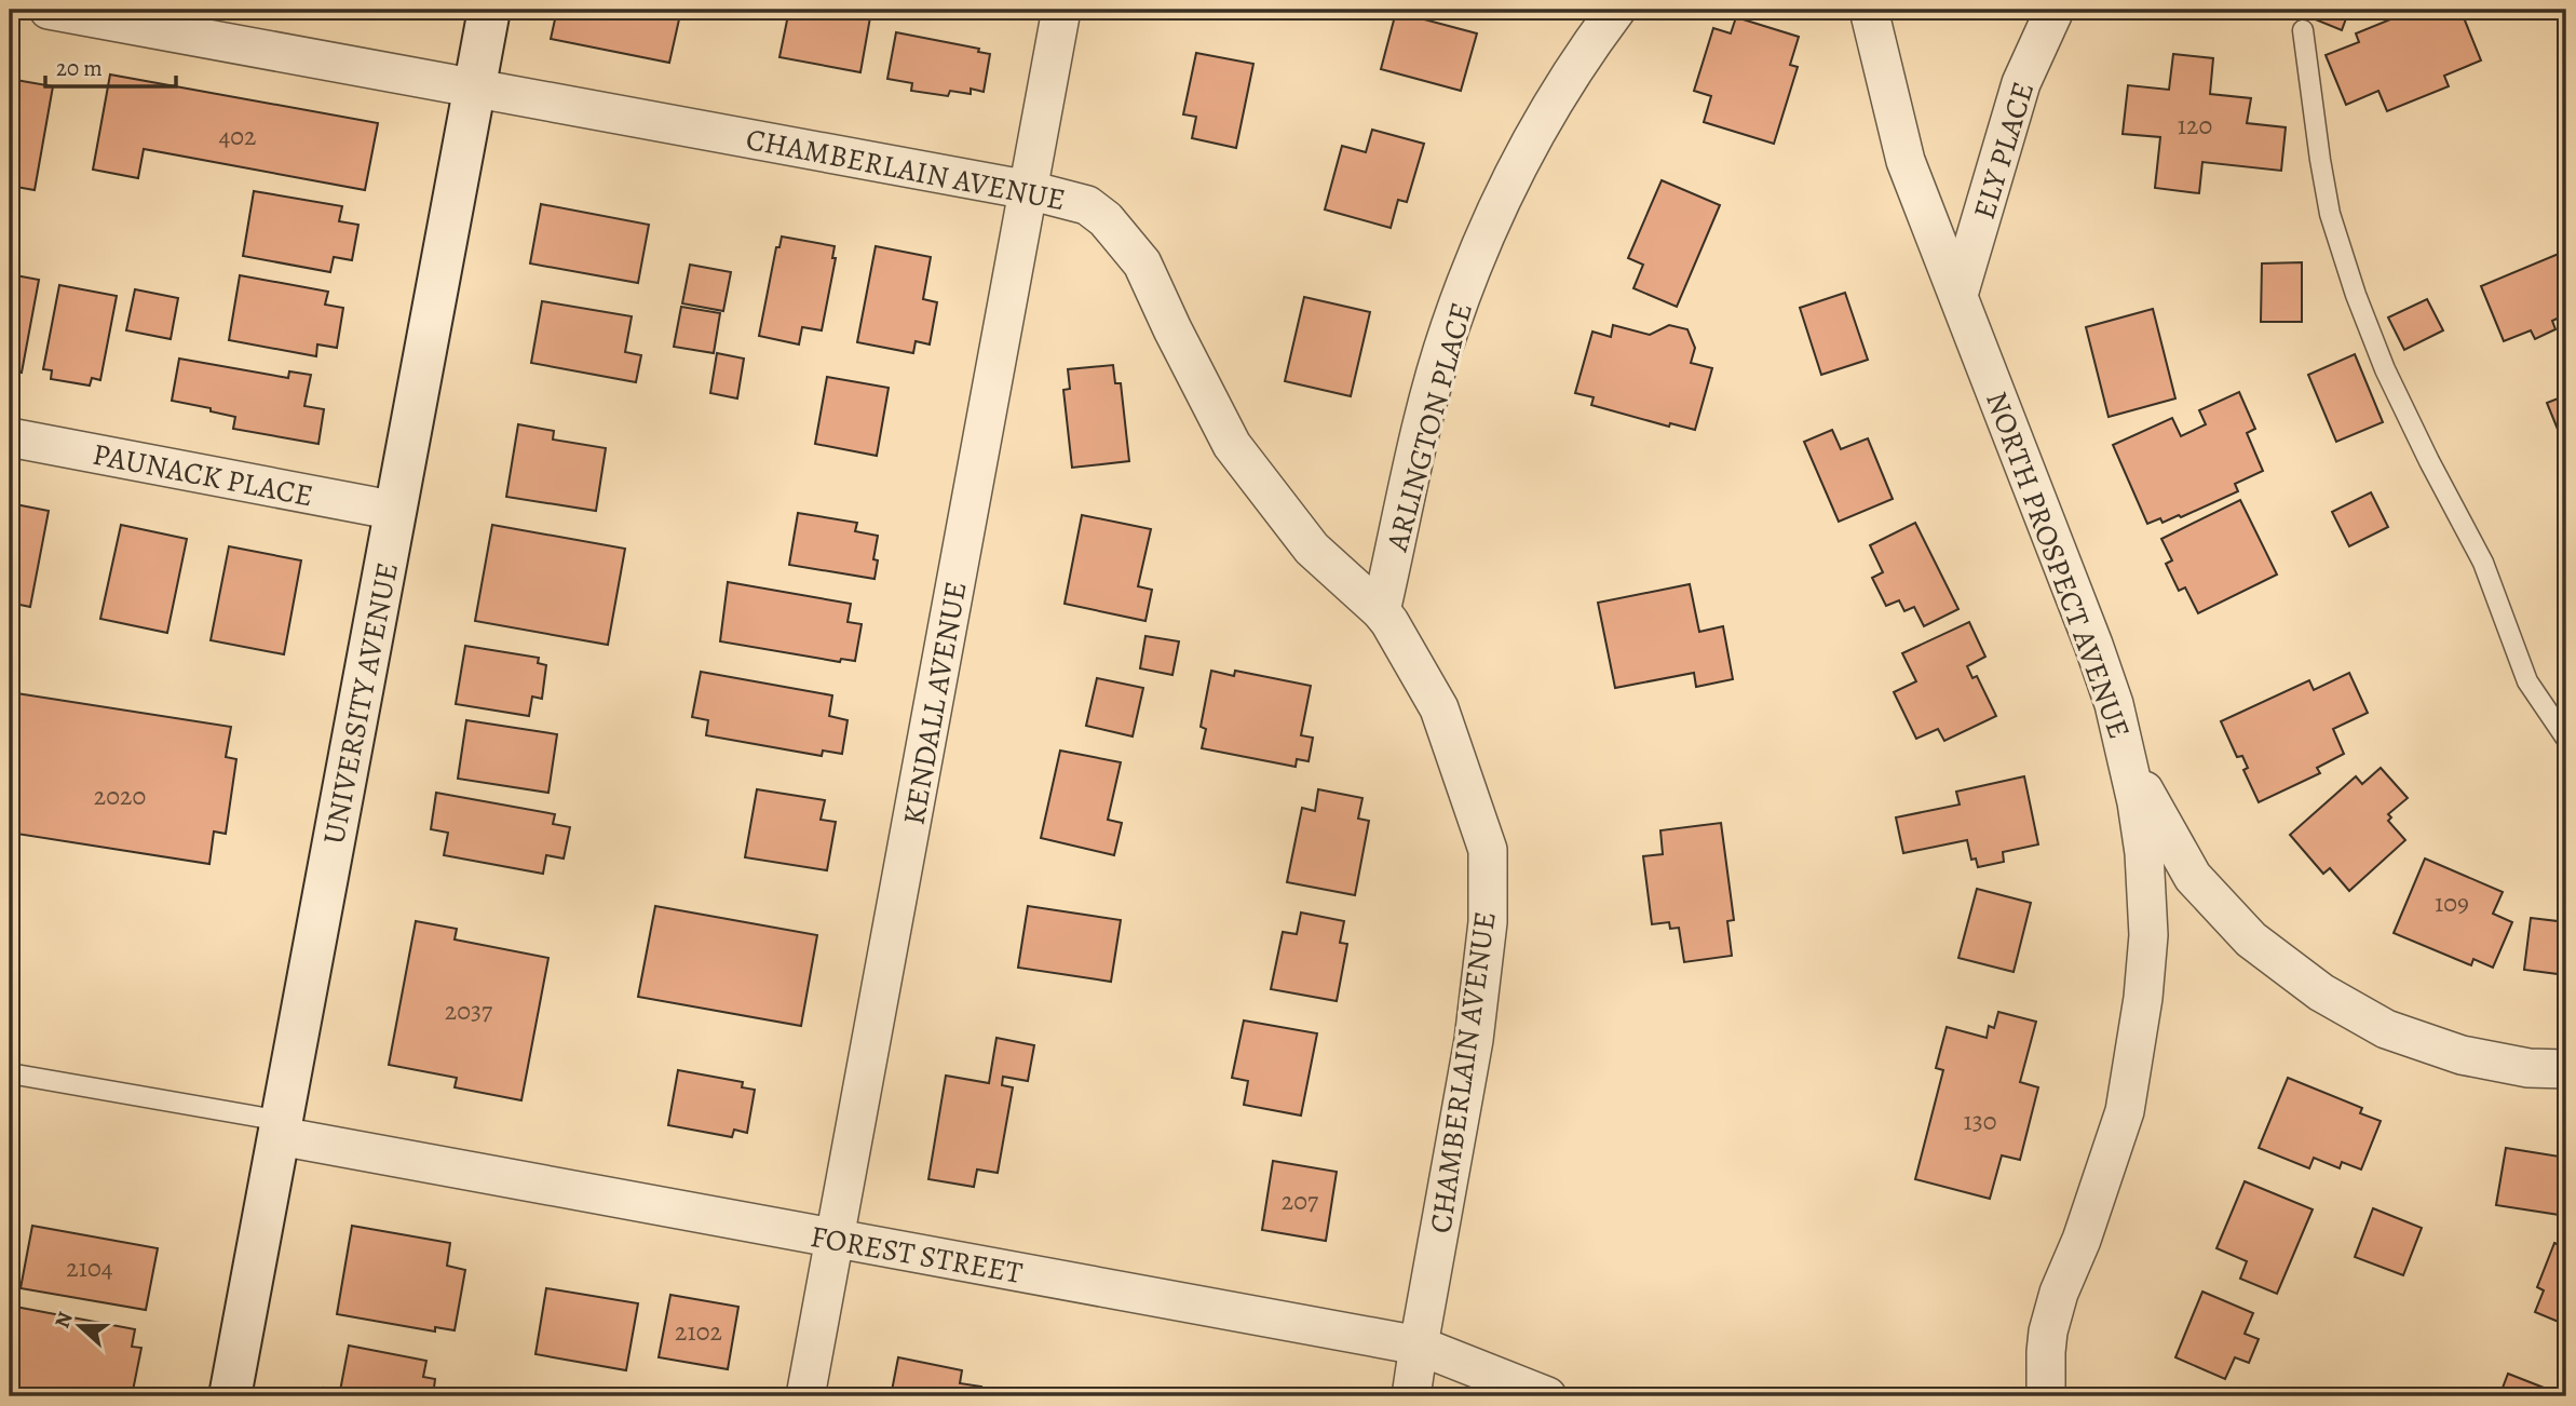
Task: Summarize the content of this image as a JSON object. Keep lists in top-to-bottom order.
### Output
{
  "streets": {
    "street": [
      "ELY PLACE",
      "CHAMBERLAIN AVENUE",
      "ARLINGTON PLACE",
      "PAUNACK PLACE",
      "NORTH PROSPECT AVENUE",
      "UNIVERSITY AVENUE",
      "KENDALL AVENUE",
      "FOREST STREET"
    ]
  },
  "crossings": [
    ["ELY PLACE", "NORTH PROSPECT AVENUE"],
    ["CHAMBERLAIN AVENUE", "ARLINGTON PLACE"],
    ["CHAMBERLAIN AVENUE", "UNIVERSITY AVENUE"],
    ["CHAMBERLAIN AVENUE", "KENDALL AVENUE"],
    ["CHAMBERLAIN AVENUE", "FOREST STREET"],
    ["PAUNACK PLACE", "UNIVERSITY AVENUE"],
    ["UNIVERSITY AVENUE", "FOREST STREET"],
    ["KENDALL AVENUE", "FOREST STREET"]
  ],
  "house_numbers": [
    "120",
    "402",
    "2020",
    "109",
    "2037",
    "130",
    "207",
    "2104",
    "2102"
  ],
  "scale_bar": "20 m",
  "north": "left"
}
